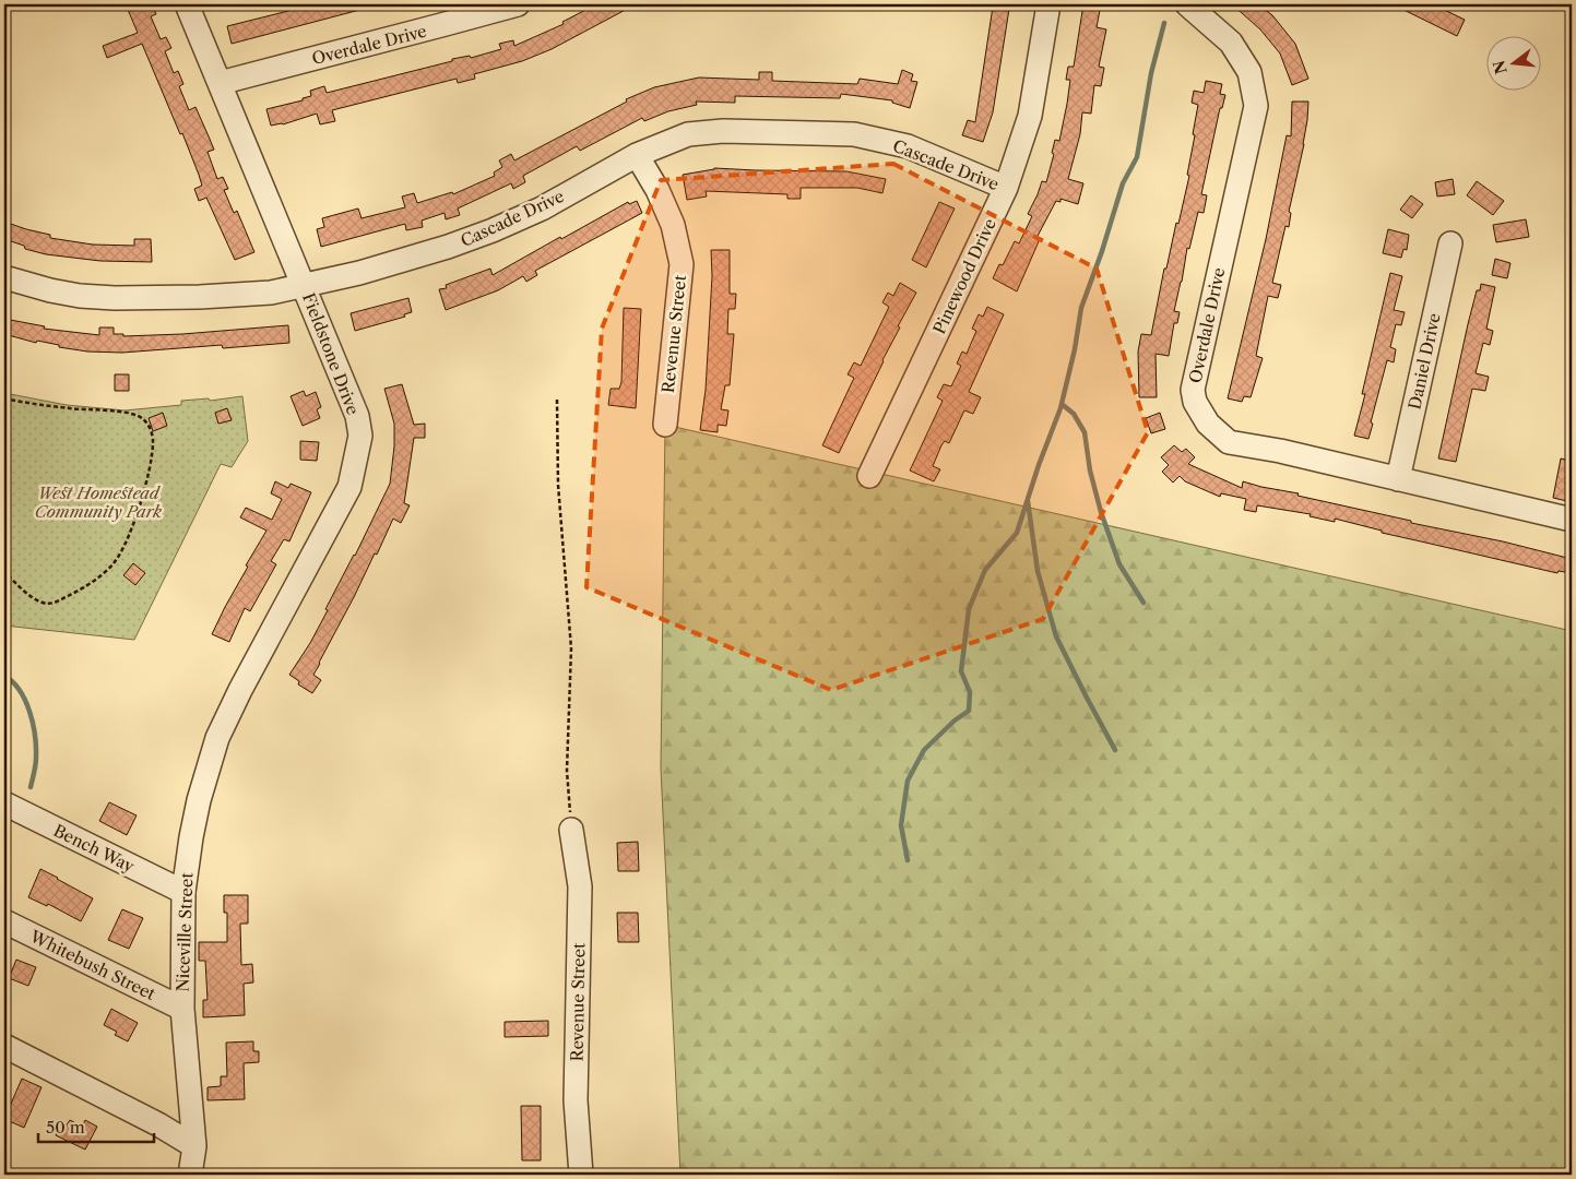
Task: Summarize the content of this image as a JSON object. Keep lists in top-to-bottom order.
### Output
{
  "streets": {
    "street": [
      "Overdale Drive",
      "Cascade Drive",
      "Pinewood Drive",
      "Revenue Street",
      "Fieldstone Drive",
      "Daniel Drive",
      "Bench Way",
      "Niceville Street",
      "Whitebush Street"
    ]
  },
  "crossings": [
    ["Overdale Drive", "Fieldstone Drive"],
    ["Overdale Drive", "Daniel Drive"],
    ["Cascade Drive", "Pinewood Drive"],
    ["Cascade Drive", "Revenue Street"],
    ["Cascade Drive", "Fieldstone Drive"],
    ["Fieldstone Drive", "Niceville Street"],
    ["Bench Way", "Niceville Street"],
    ["Niceville Street", "Whitebush Street"]
  ],
  "parks": ["West Homestead Community Park"],
  "scale_bar": "50 m",
  "north": "left"
}
